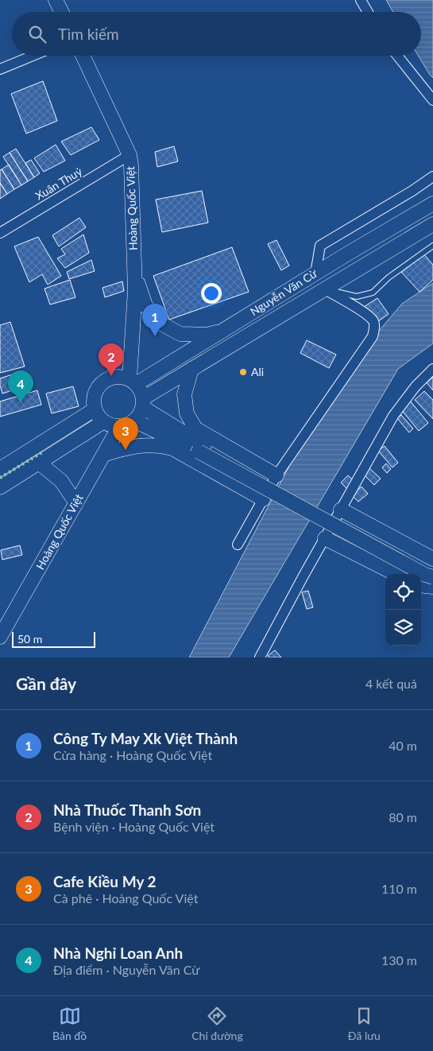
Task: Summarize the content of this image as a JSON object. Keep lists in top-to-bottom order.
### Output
{
  "streets": {
    "street": ["Xuân Thuỷ", "Hoàng Quốc Việt", "Nguyễn Văn Cừ"]
  },
  "crossings": [
    ["Xuân Thuỷ", "Hoàng Quốc Việt"],
    ["Hoàng Quốc Việt", "Nguyễn Văn Cừ"]
  ],
  "places": ["Ali"],
  "scale_bar": "50 m",
  "page": {
    "search": "Tìm kiếm",
    "pins": [
      "1",
      "2",
      "4",
      "3"
    ],
    "scale": "50 m",
    "heading": ["Gần đây", "4 kết quả"],
    "list": [
      {
        "mark": "1",
        "name": "Công Ty May Xk Việt Thành",
        "note": "Cửa hàng · Hoàng Quốc Việt",
        "value": "40 m"
      },
      {
        "mark": "2",
        "name": "Nhà Thuốc Thanh Sơn",
        "note": "Bệnh viện · Hoàng Quốc Việt",
        "value": "80 m"
      },
      {
        "mark": "3",
        "name": "Cafe Kiều My 2",
        "note": "Cà phê · Hoàng Quốc Việt",
        "value": "110 m"
      },
      {
        "mark": "4",
        "name": "Nhà Nghỉ Loan Anh",
        "note": "Địa điểm · Nguyễn Văn Cừ",
        "value": "130 m"
      }
    ],
    "nav": ["Bản đồ", "Chỉ đường", "Đã lưu"]
  }
}
